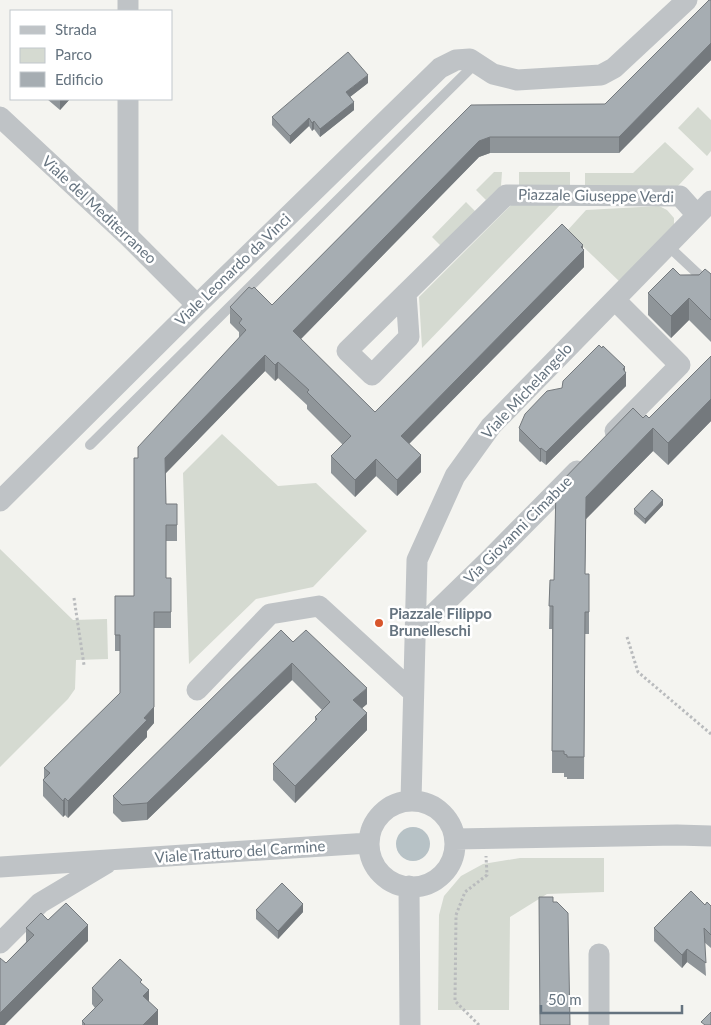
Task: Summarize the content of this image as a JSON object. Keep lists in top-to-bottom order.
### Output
{
  "streets": {
    "street": [
      "Piazzale Giuseppe Verdi",
      "Viale del Mediterraneo",
      "Viale Leonardo da Vinci",
      "Viale Michelangelo",
      "Via Giovanni Cimabue",
      "Viale Tratturo del Carmine"
    ]
  },
  "crossings": [
    ["Piazzale Giuseppe Verdi", "Viale Michelangelo"],
    ["Viale del Mediterraneo", "Viale Leonardo da Vinci"],
    ["Viale Michelangelo", "Via Giovanni Cimabue"],
    ["Viale Michelangelo", "Viale Tratturo del Carmine"]
  ],
  "places": ["Piazzale Filippo Brunelleschi"],
  "legend": ["Strada", "Parco", "Edificio"],
  "scale_bar": "50 m"
}
